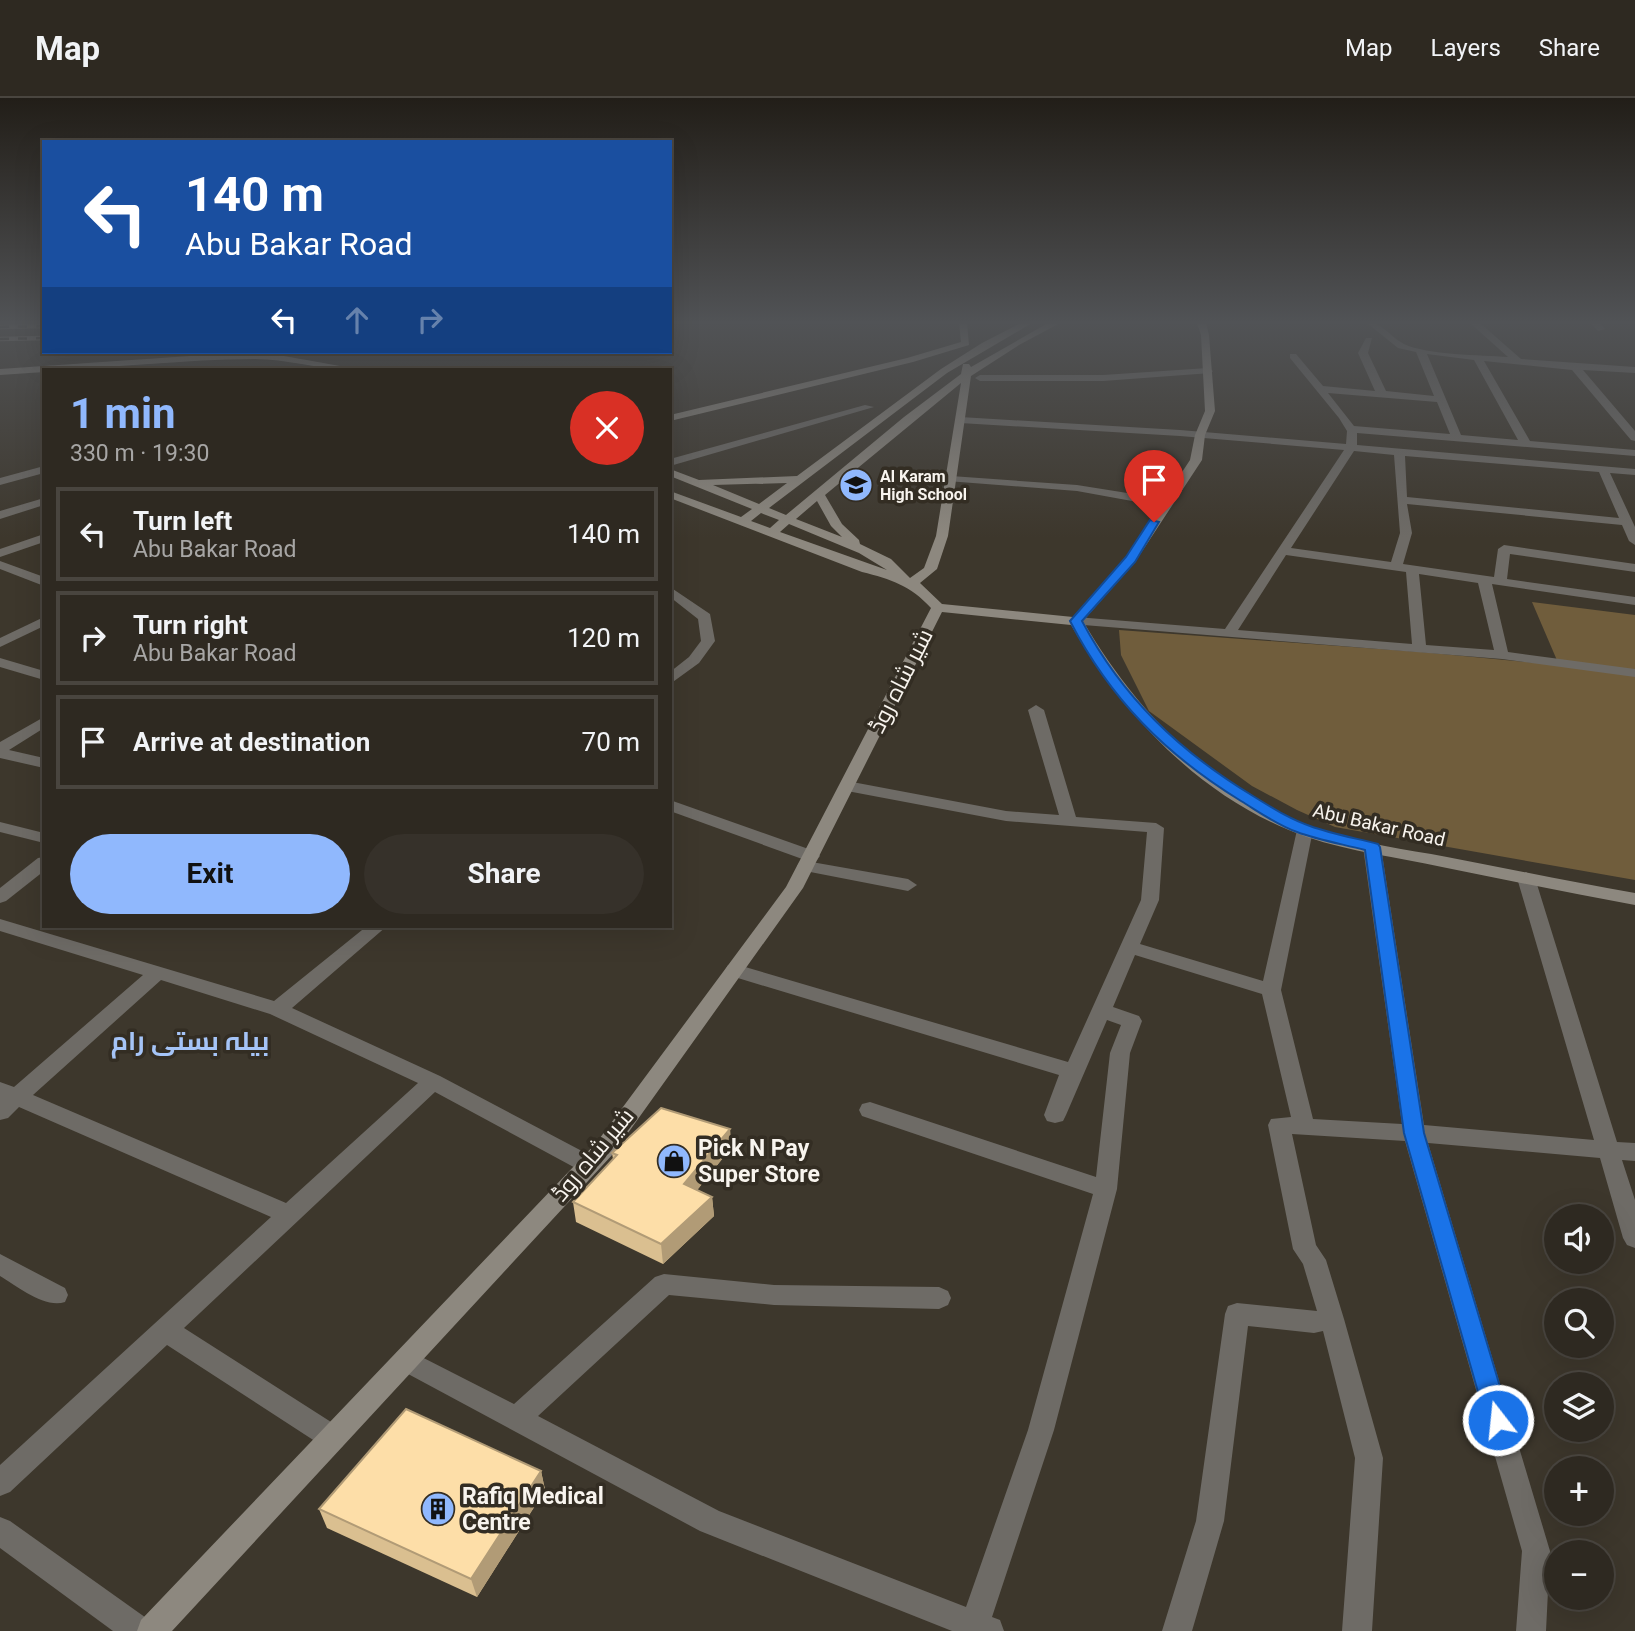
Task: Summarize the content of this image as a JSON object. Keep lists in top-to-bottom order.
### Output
{
  "streets": {
    "street": ["شیر شاہ روڈ", "Abu Bakar Road"]
  },
  "districts": ["بیلہ بستی رام"],
  "places": {
    "school or university": ["Al Karam High School"],
    "shop": ["Pick N Pay Super Store"],
    "building": ["Rafiq Medical Centre"]
  },
  "page": {
    "header": "Map",
    "nav": ["Map", "Layers", "Share"],
    "turn": ["140 m", "Abu Bakar Road"],
    "heading": ["1 min", "330 m · 19:30"],
    "list": [
      {
        "name": "Turn left",
        "note": "Abu Bakar Road",
        "value": "140 m"
      },
      {
        "name": "Turn right",
        "note": "Abu Bakar Road",
        "value": "120 m"
      },
      {
        "name": "Arrive at destination",
        "value": "70 m"
      }
    ],
    "buttons": ["Exit", "Share"],
    "map_buttons": ["+", "−"]
  }
}
